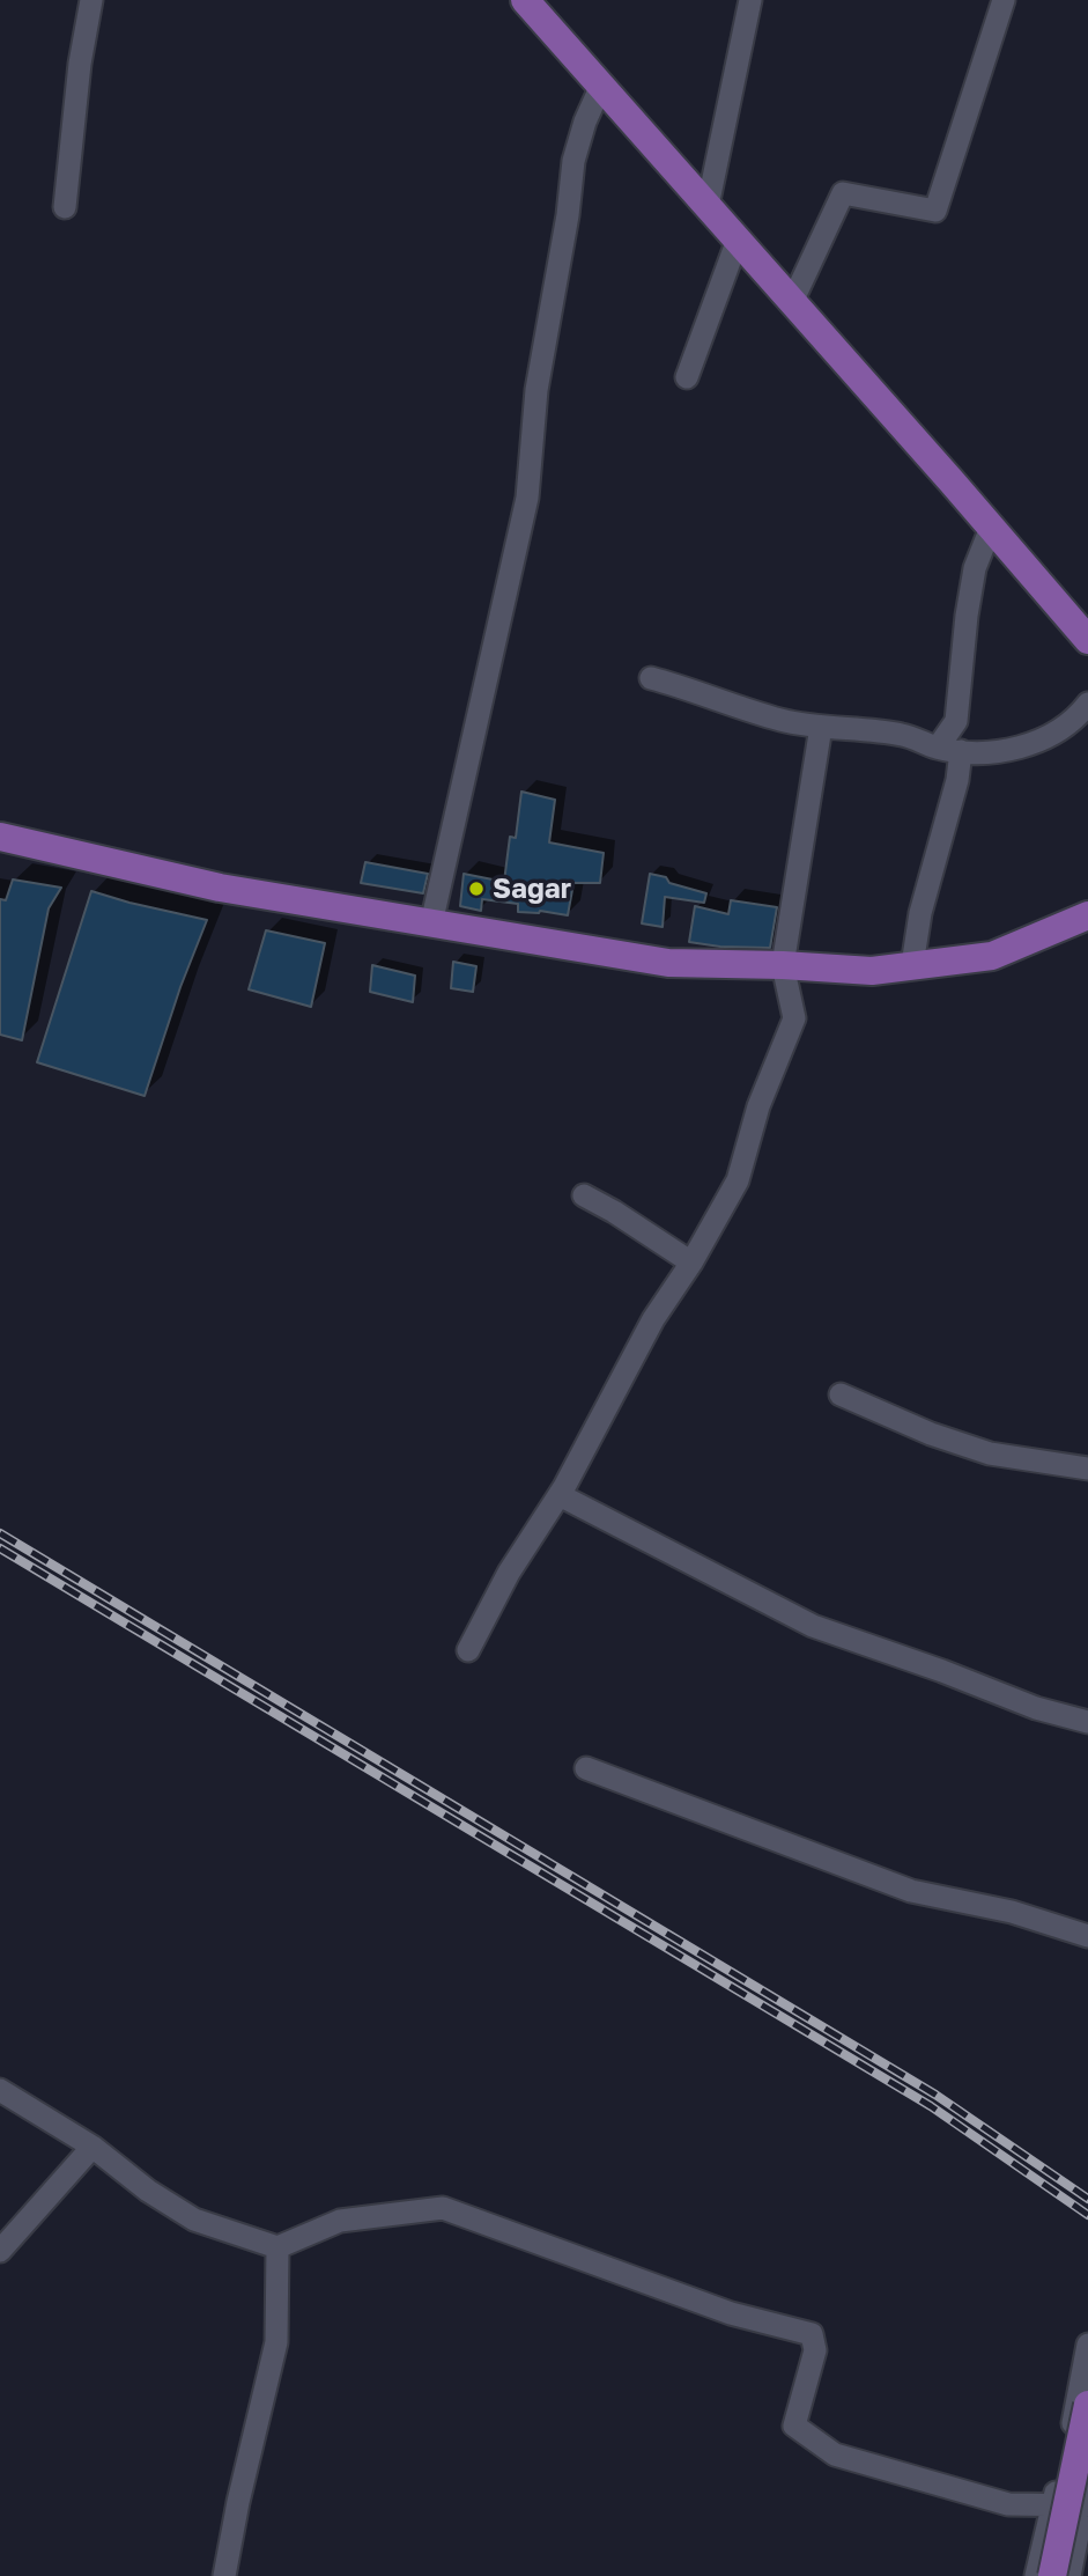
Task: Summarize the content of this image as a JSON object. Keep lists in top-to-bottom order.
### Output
{
  "places": ["Sagar"]
}
